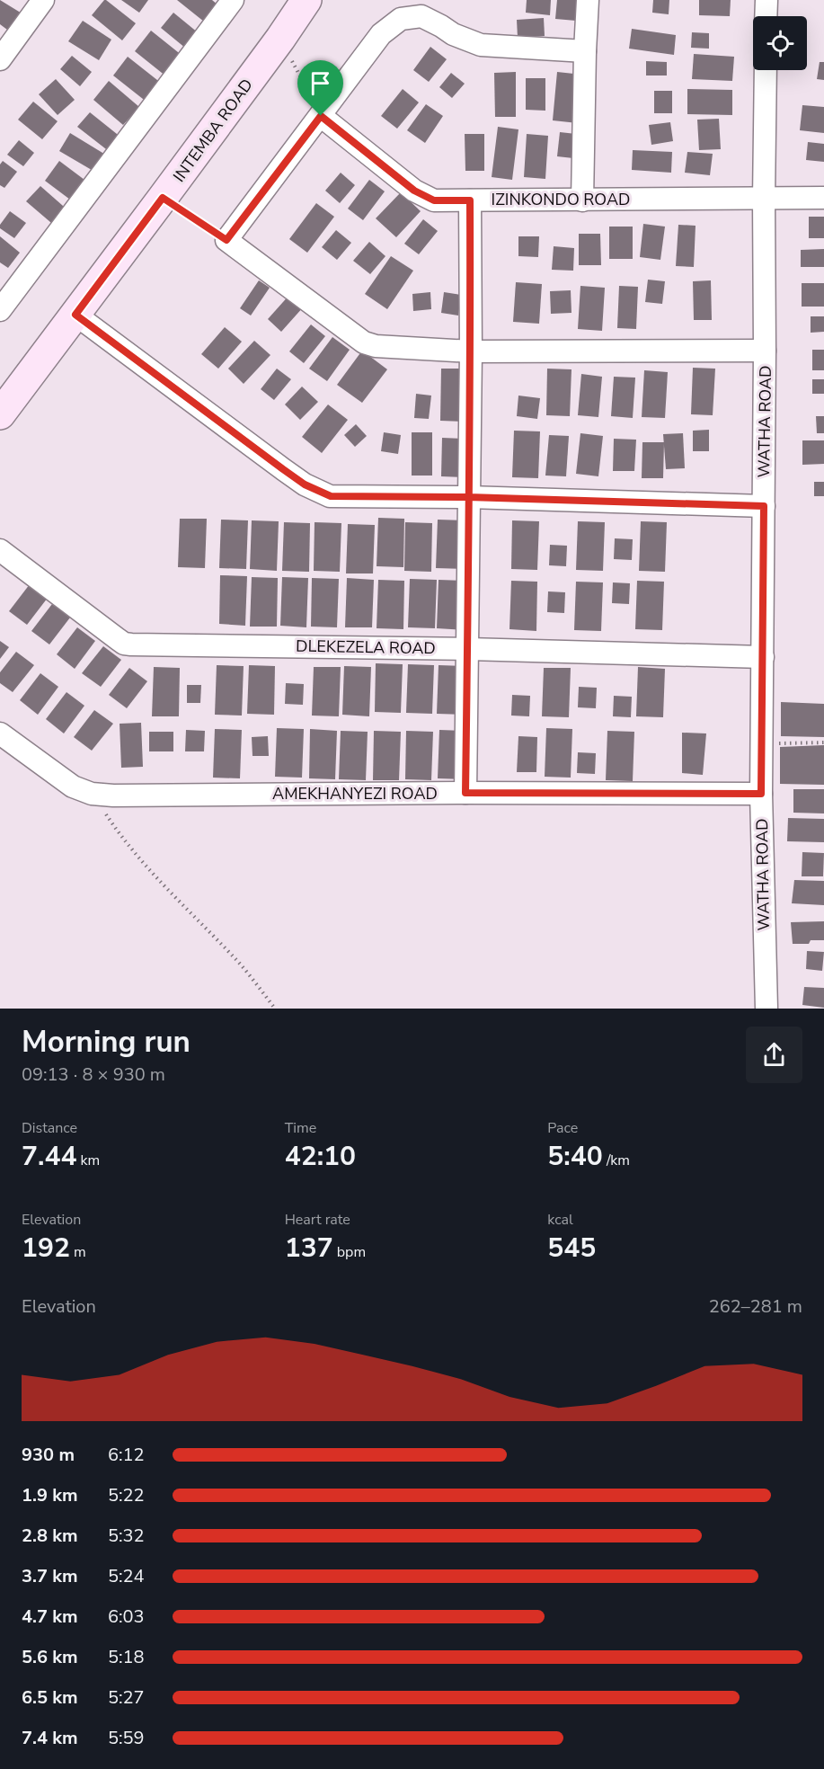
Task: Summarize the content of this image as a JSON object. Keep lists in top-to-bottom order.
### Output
{
  "streets": {
    "street": [
      "INTEMBA ROAD",
      "IZINKONDO ROAD",
      "WATHA ROAD",
      "DLEKEZELA ROAD",
      "AMEKHANYEZI ROAD"
    ]
  },
  "crossings": [
    ["IZINKONDO ROAD", "WATHA ROAD"],
    ["WATHA ROAD", "DLEKEZELA ROAD"],
    ["WATHA ROAD", "AMEKHANYEZI ROAD"]
  ],
  "page": {
    "heading": ["Morning run", "09:13 · 8 × 930 m"],
    "stats": [
      ["Distance", "7.44 km"],
      ["Time", "42:10"],
      ["Pace", "5:40 /km"],
      ["Elevation", "192 m"],
      ["Heart rate", "137 bpm"],
      ["kcal", "545"]
    ],
    "chart": ["Elevation", "262–281 m"],
    "list": [
      {
        "name": "930 m",
        "note": "6:12"
      },
      {
        "name": "1.9 km",
        "note": "5:22"
      },
      {
        "name": "2.8 km",
        "note": "5:32"
      },
      {
        "name": "3.7 km",
        "note": "5:24"
      },
      {
        "name": "4.7 km",
        "note": "6:03"
      },
      {
        "name": "5.6 km",
        "note": "5:18"
      },
      {
        "name": "6.5 km",
        "note": "5:27"
      },
      {
        "name": "7.4 km",
        "note": "5:59"
      }
    ]
  }
}
